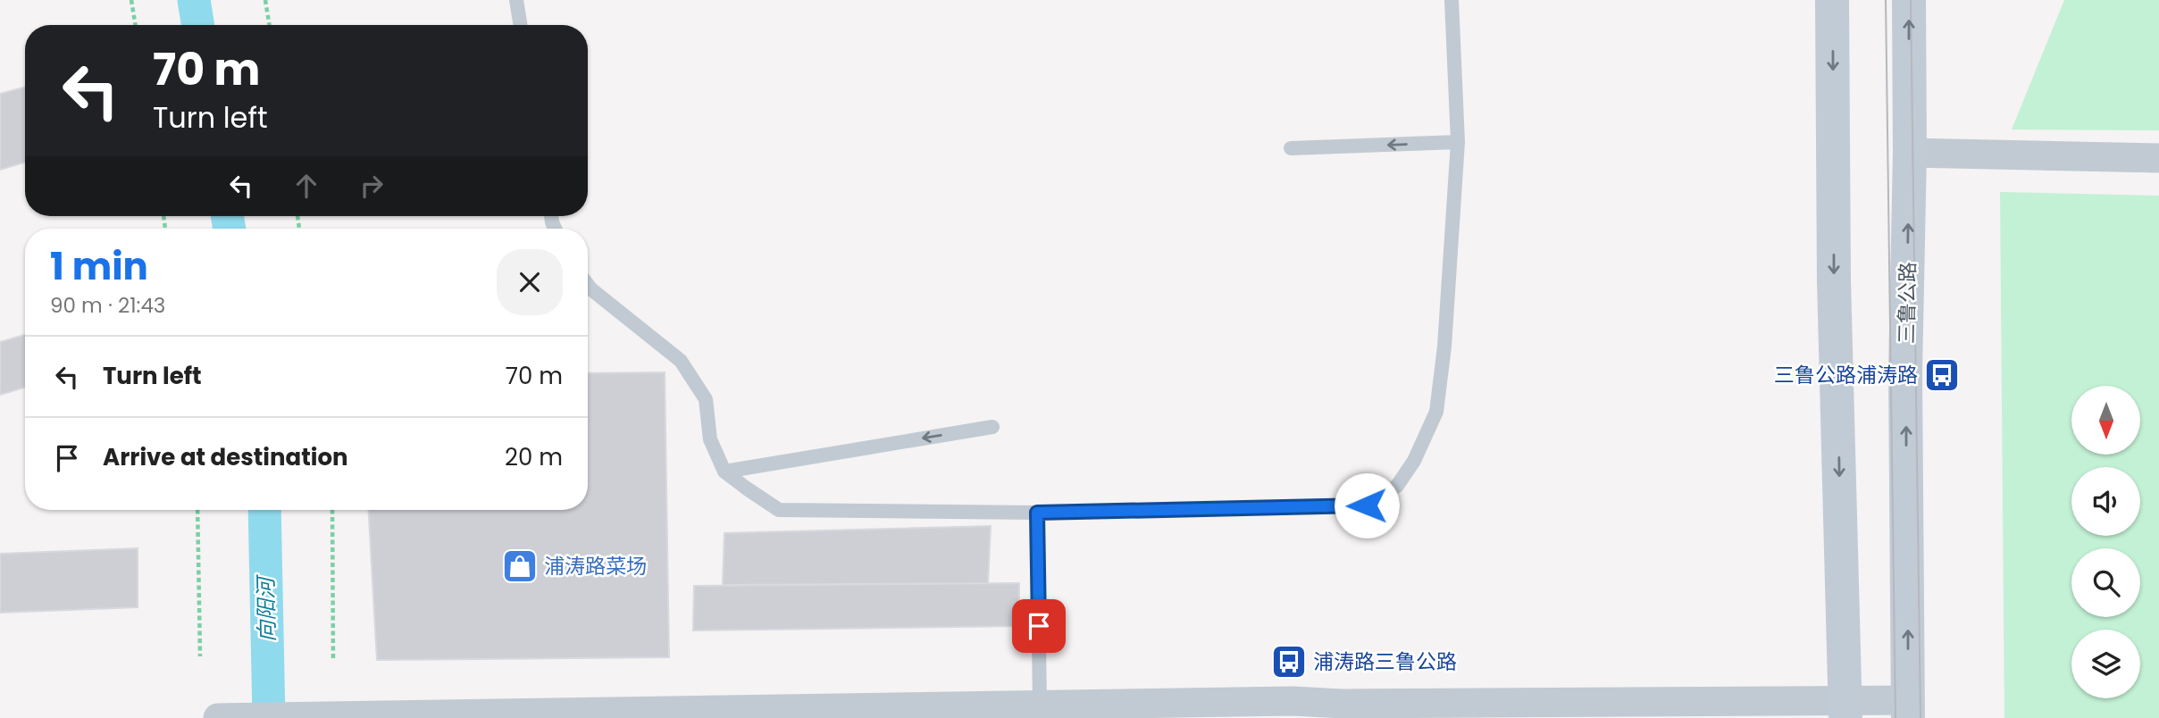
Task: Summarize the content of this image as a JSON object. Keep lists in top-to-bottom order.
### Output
{
  "streets": {
    "main road": ["三鲁公路"]
  },
  "water": ["向阳河"],
  "places": {
    "bus stop": ["三鲁公路浦涛路", "浦涛路三鲁公路"],
    "shop": ["浦涛路菜场"]
  },
  "north": "bottom",
  "page": {
    "turn": ["70 m", "Turn left"],
    "heading": ["1 min", "90 m · 21:43"],
    "list": [
      {
        "name": "Turn left",
        "value": "70 m"
      },
      {
        "name": "Arrive at destination",
        "value": "20 m"
      }
    ]
  }
}
